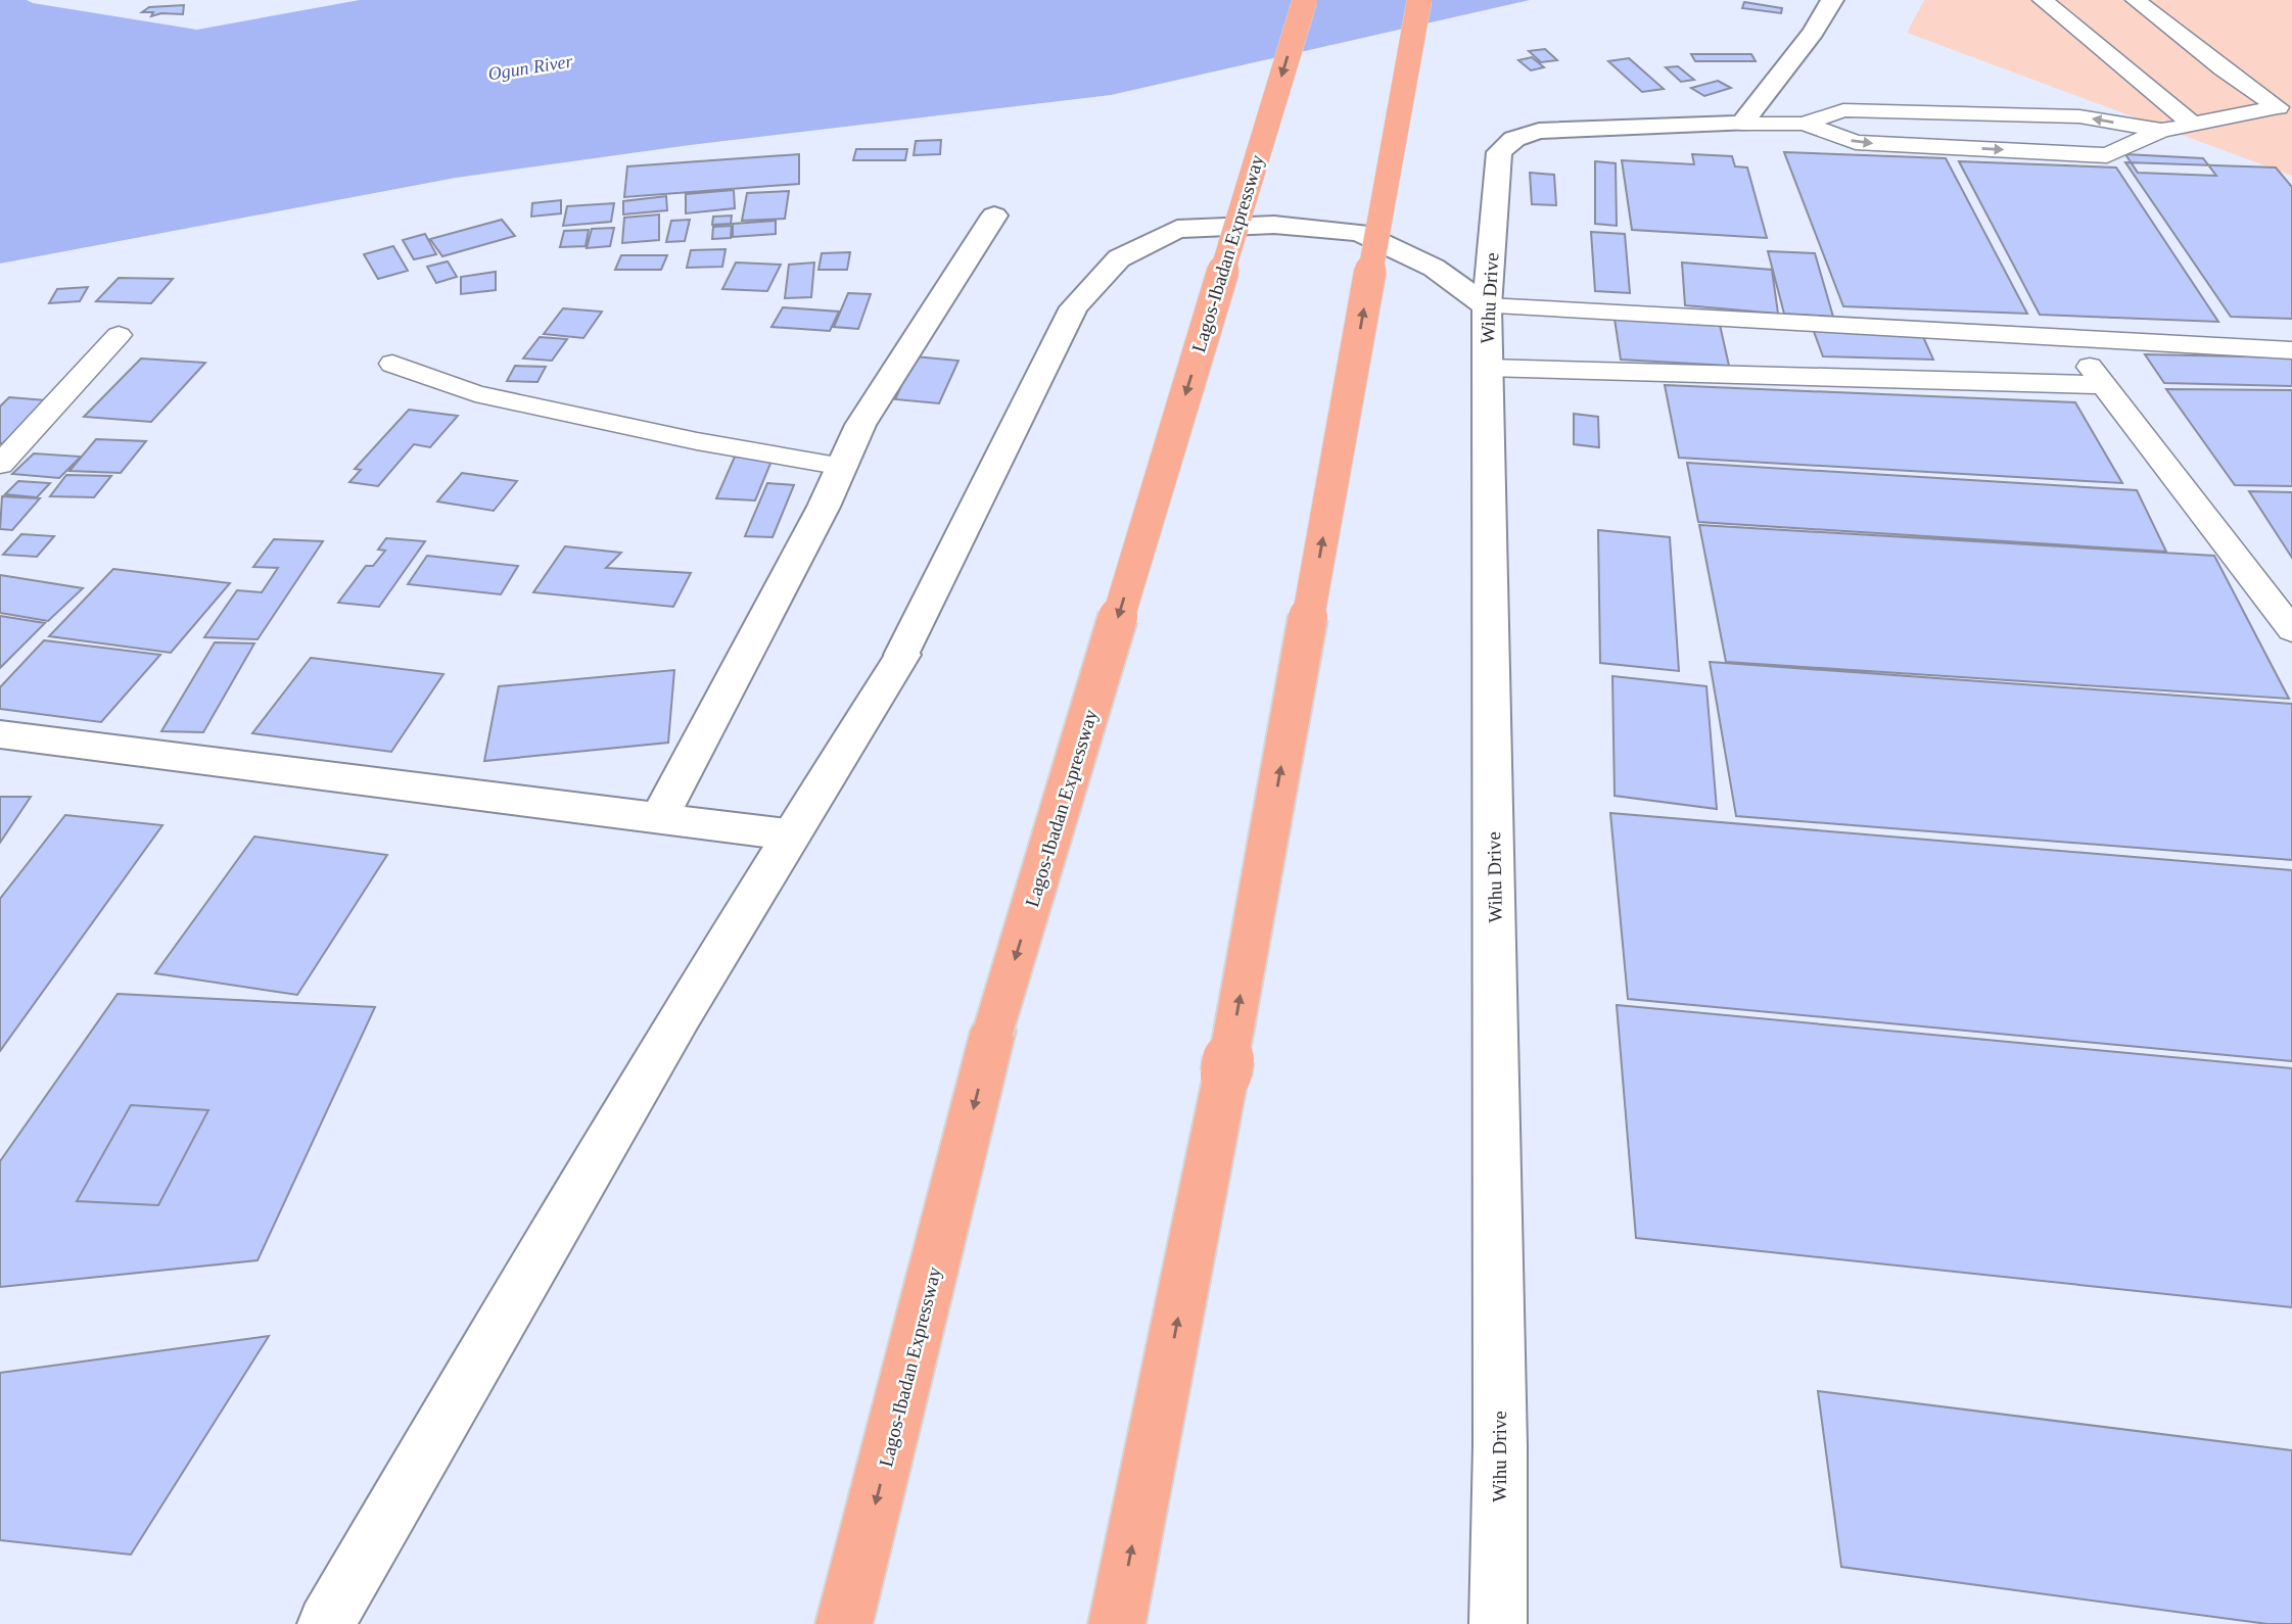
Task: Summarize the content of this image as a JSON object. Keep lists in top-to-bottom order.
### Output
{
  "streets": {
    "highway": ["Lagos-Ibadan Expressway"],
    "street": ["Wihu Drive"]
  },
  "water": ["Ogun River"]
}
